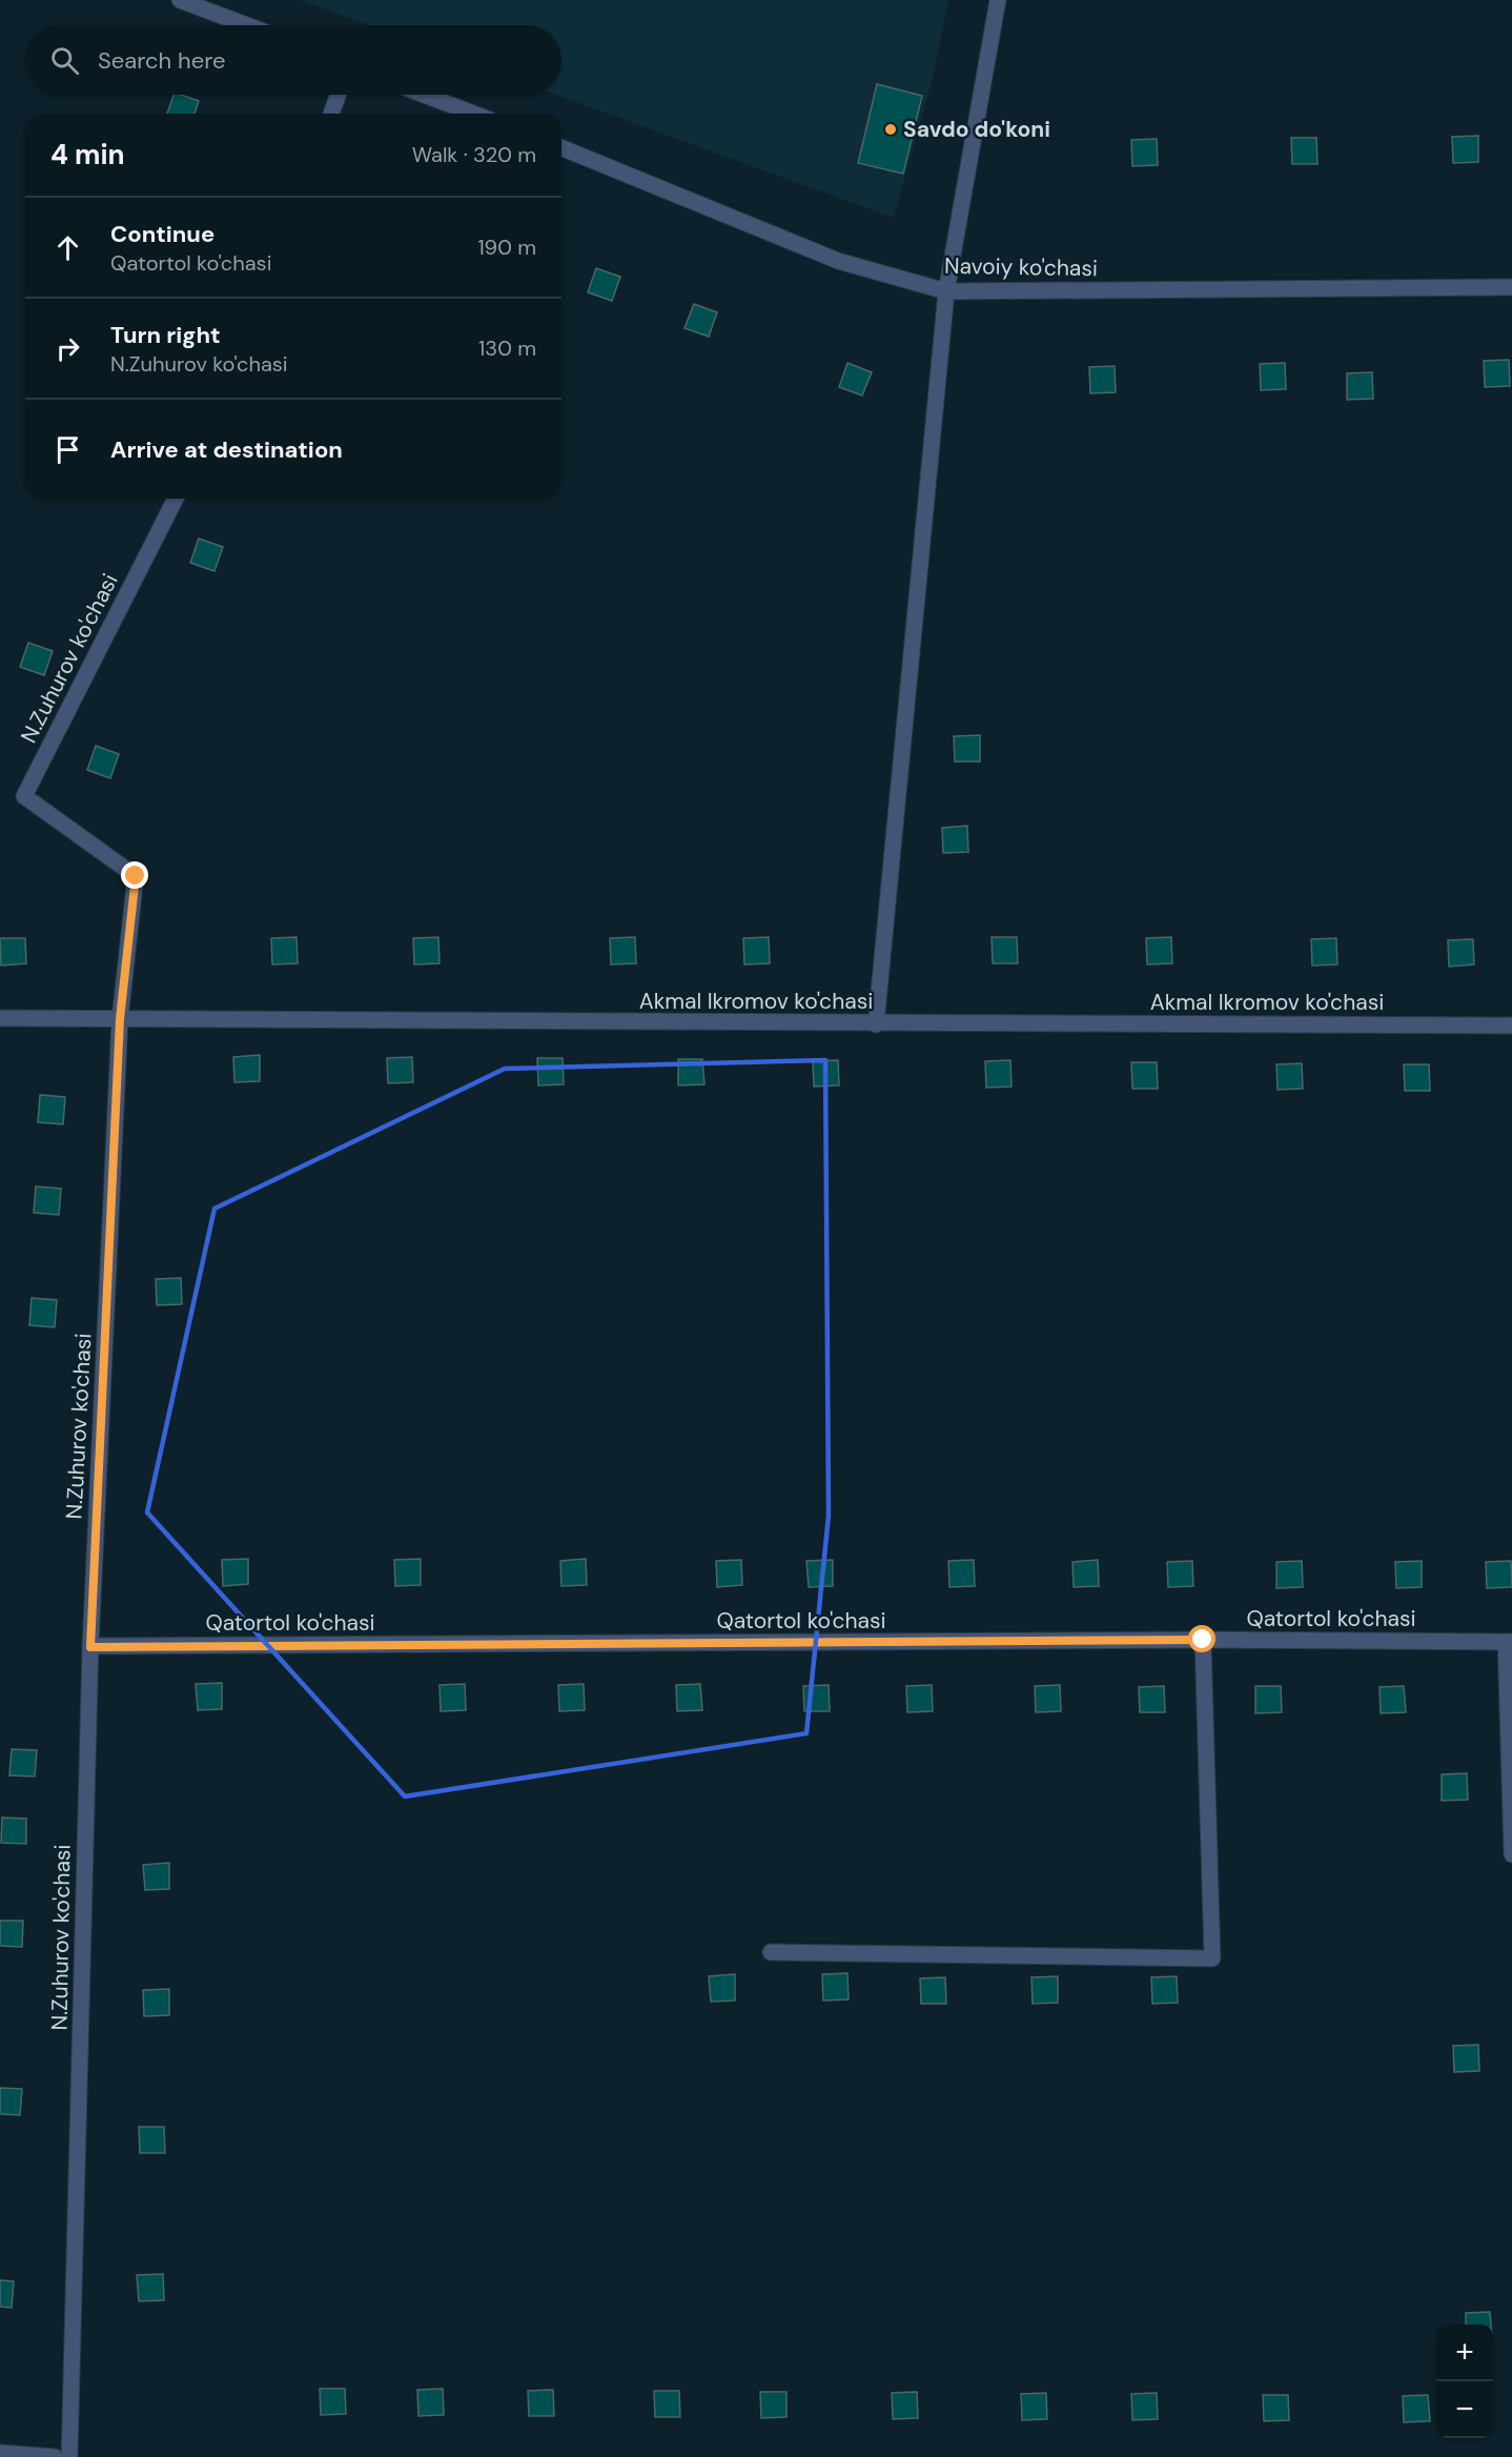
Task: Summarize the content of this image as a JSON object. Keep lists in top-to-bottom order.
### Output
{
  "streets": {
    "street": [
      "Navoiy ko'chasi",
      "N.Zuhurov ko'chasi",
      "Akmal Ikromov ko'chasi",
      "Qatortol ko'chasi"
    ]
  },
  "crossings": [
    ["N.Zuhurov ko'chasi", "Akmal Ikromov ko'chasi"],
    ["N.Zuhurov ko'chasi", "Qatortol ko'chasi"]
  ],
  "places": ["Savdo do'koni"],
  "page": {
    "search": "Search here",
    "heading": ["4 min", "Walk · 320 m"],
    "list": [
      ["Continue", "Qatortol ko'chasi", "190 m"],
      ["Turn right", "N.Zuhurov ko'chasi", "130 m"],
      "Arrive at destination"
    ],
    "map_buttons": ["+", "−"]
  }
}
